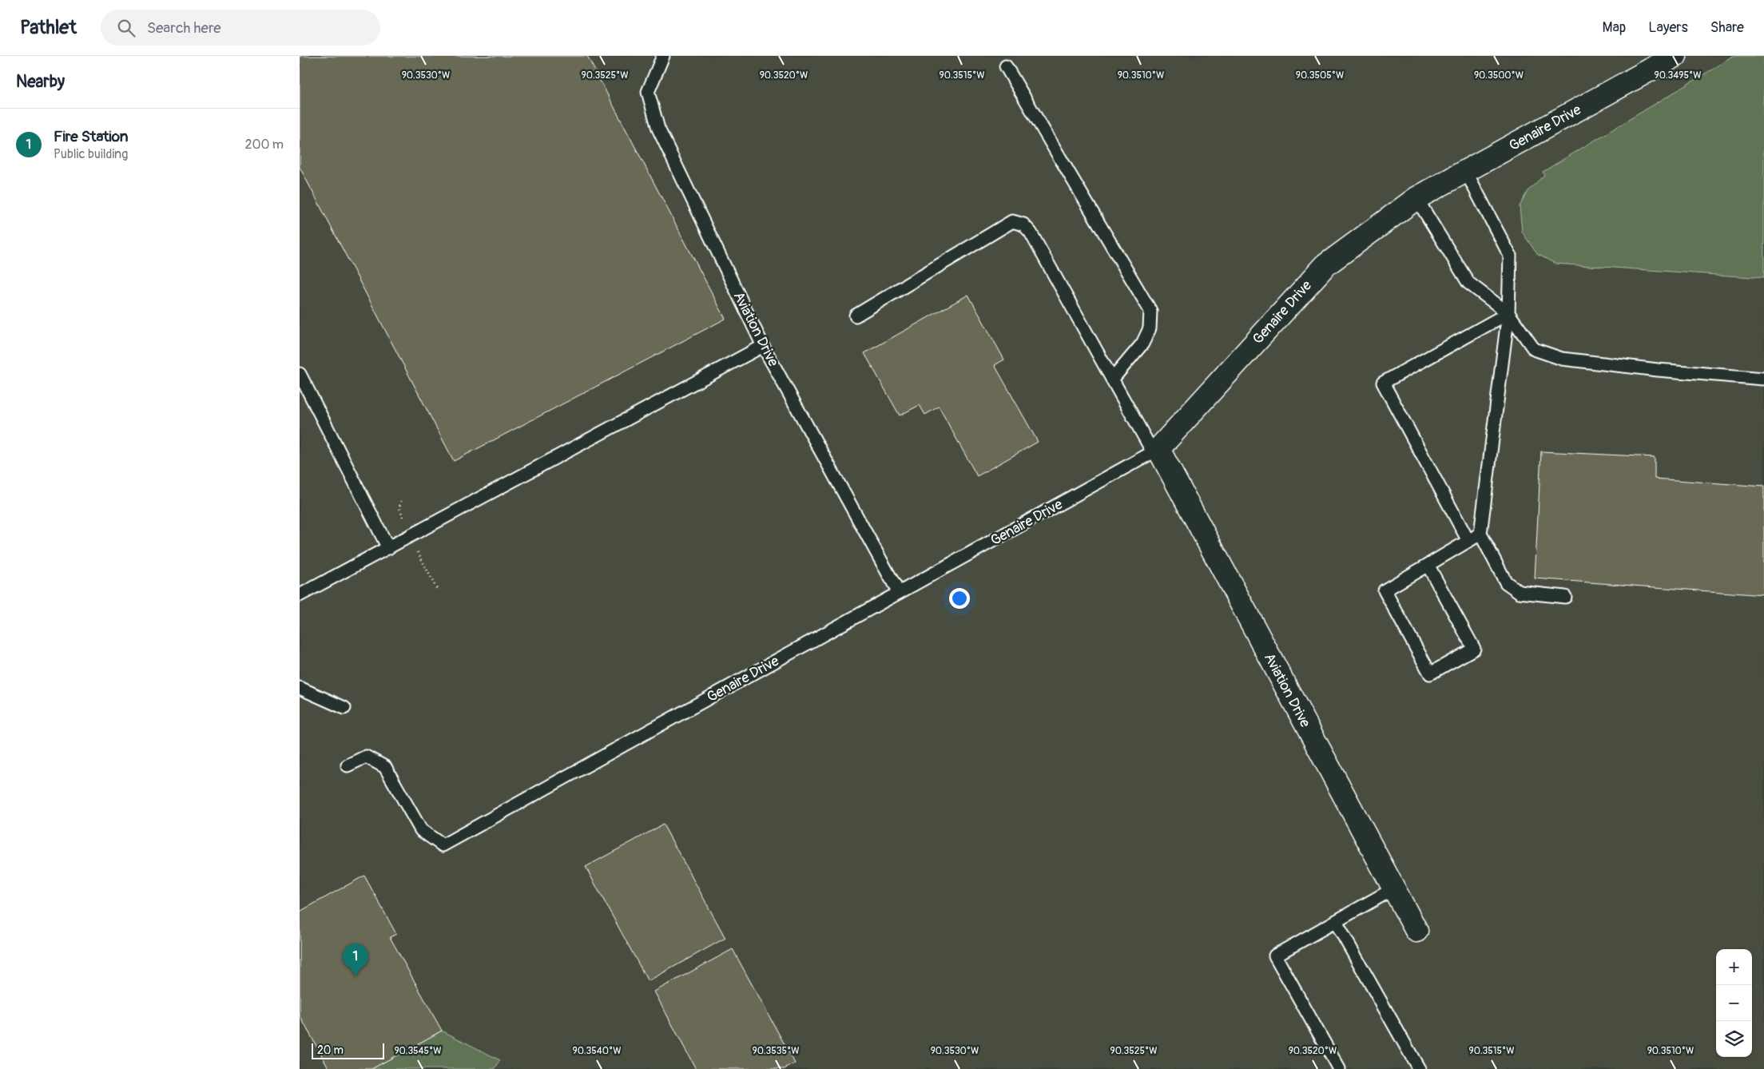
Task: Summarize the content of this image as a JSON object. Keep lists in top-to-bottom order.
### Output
{
  "streets": {
    "street": ["Genaire Drive", "Aviation Drive"]
  },
  "crossings": [
    ["Genaire Drive", "Aviation Drive"]
  ],
  "scale_bar": "20 m",
  "page": {
    "header": "Pathlet",
    "search": "Search here",
    "nav": ["Map", "Layers", "Share"],
    "heading": "Nearby",
    "list": [
      {
        "mark": "1",
        "name": "Fire Station",
        "note": "Public building",
        "value": "200 m"
      }
    ],
    "pins": "1",
    "map_buttons": ["+", "−"],
    "scale": "20 m"
  },
  "coordinates": [
    "90.3530°W",
    "90.3525°W",
    "90.3520°W",
    "90.3515°W",
    "90.3510°W",
    "90.3505°W",
    "90.3500°W",
    "90.3495°W",
    "90.3545°W",
    "90.3540°W",
    "90.3535°W"
  ]
}
